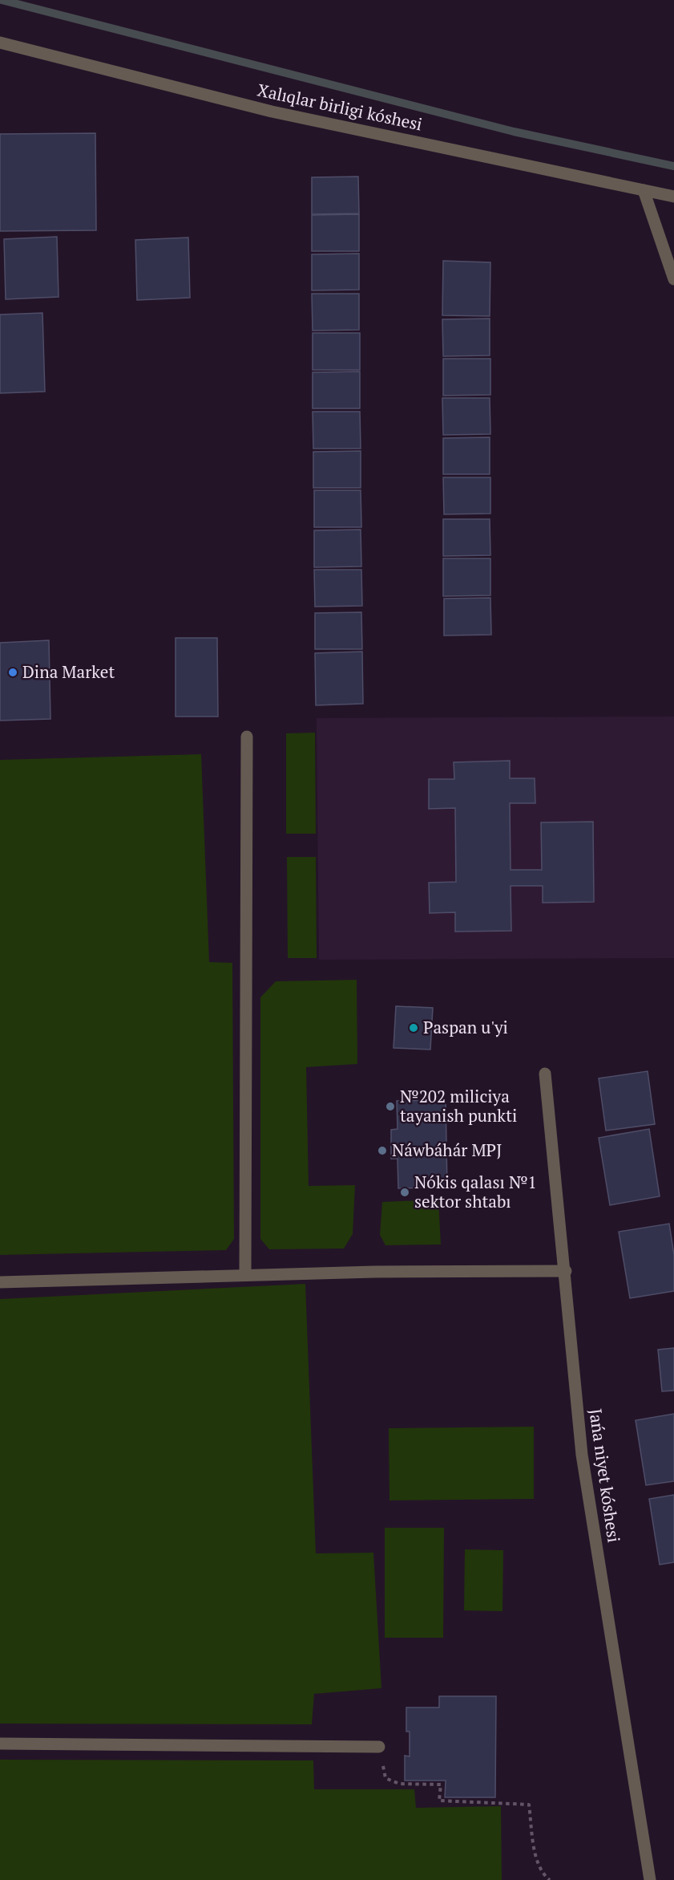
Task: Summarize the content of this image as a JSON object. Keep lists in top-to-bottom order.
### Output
{
  "streets": {
    "street": ["Xalıqlar birligi kóshesi", "Jańa niyet kóshesi"]
  },
  "places": [
    "Dina Market",
    "Paspan u'yi",
    "№202 miliciya tayanish punkti",
    "Náwbáhár MPJ",
    "Nókis qalası №1 sektor shtabı"
  ]
}
